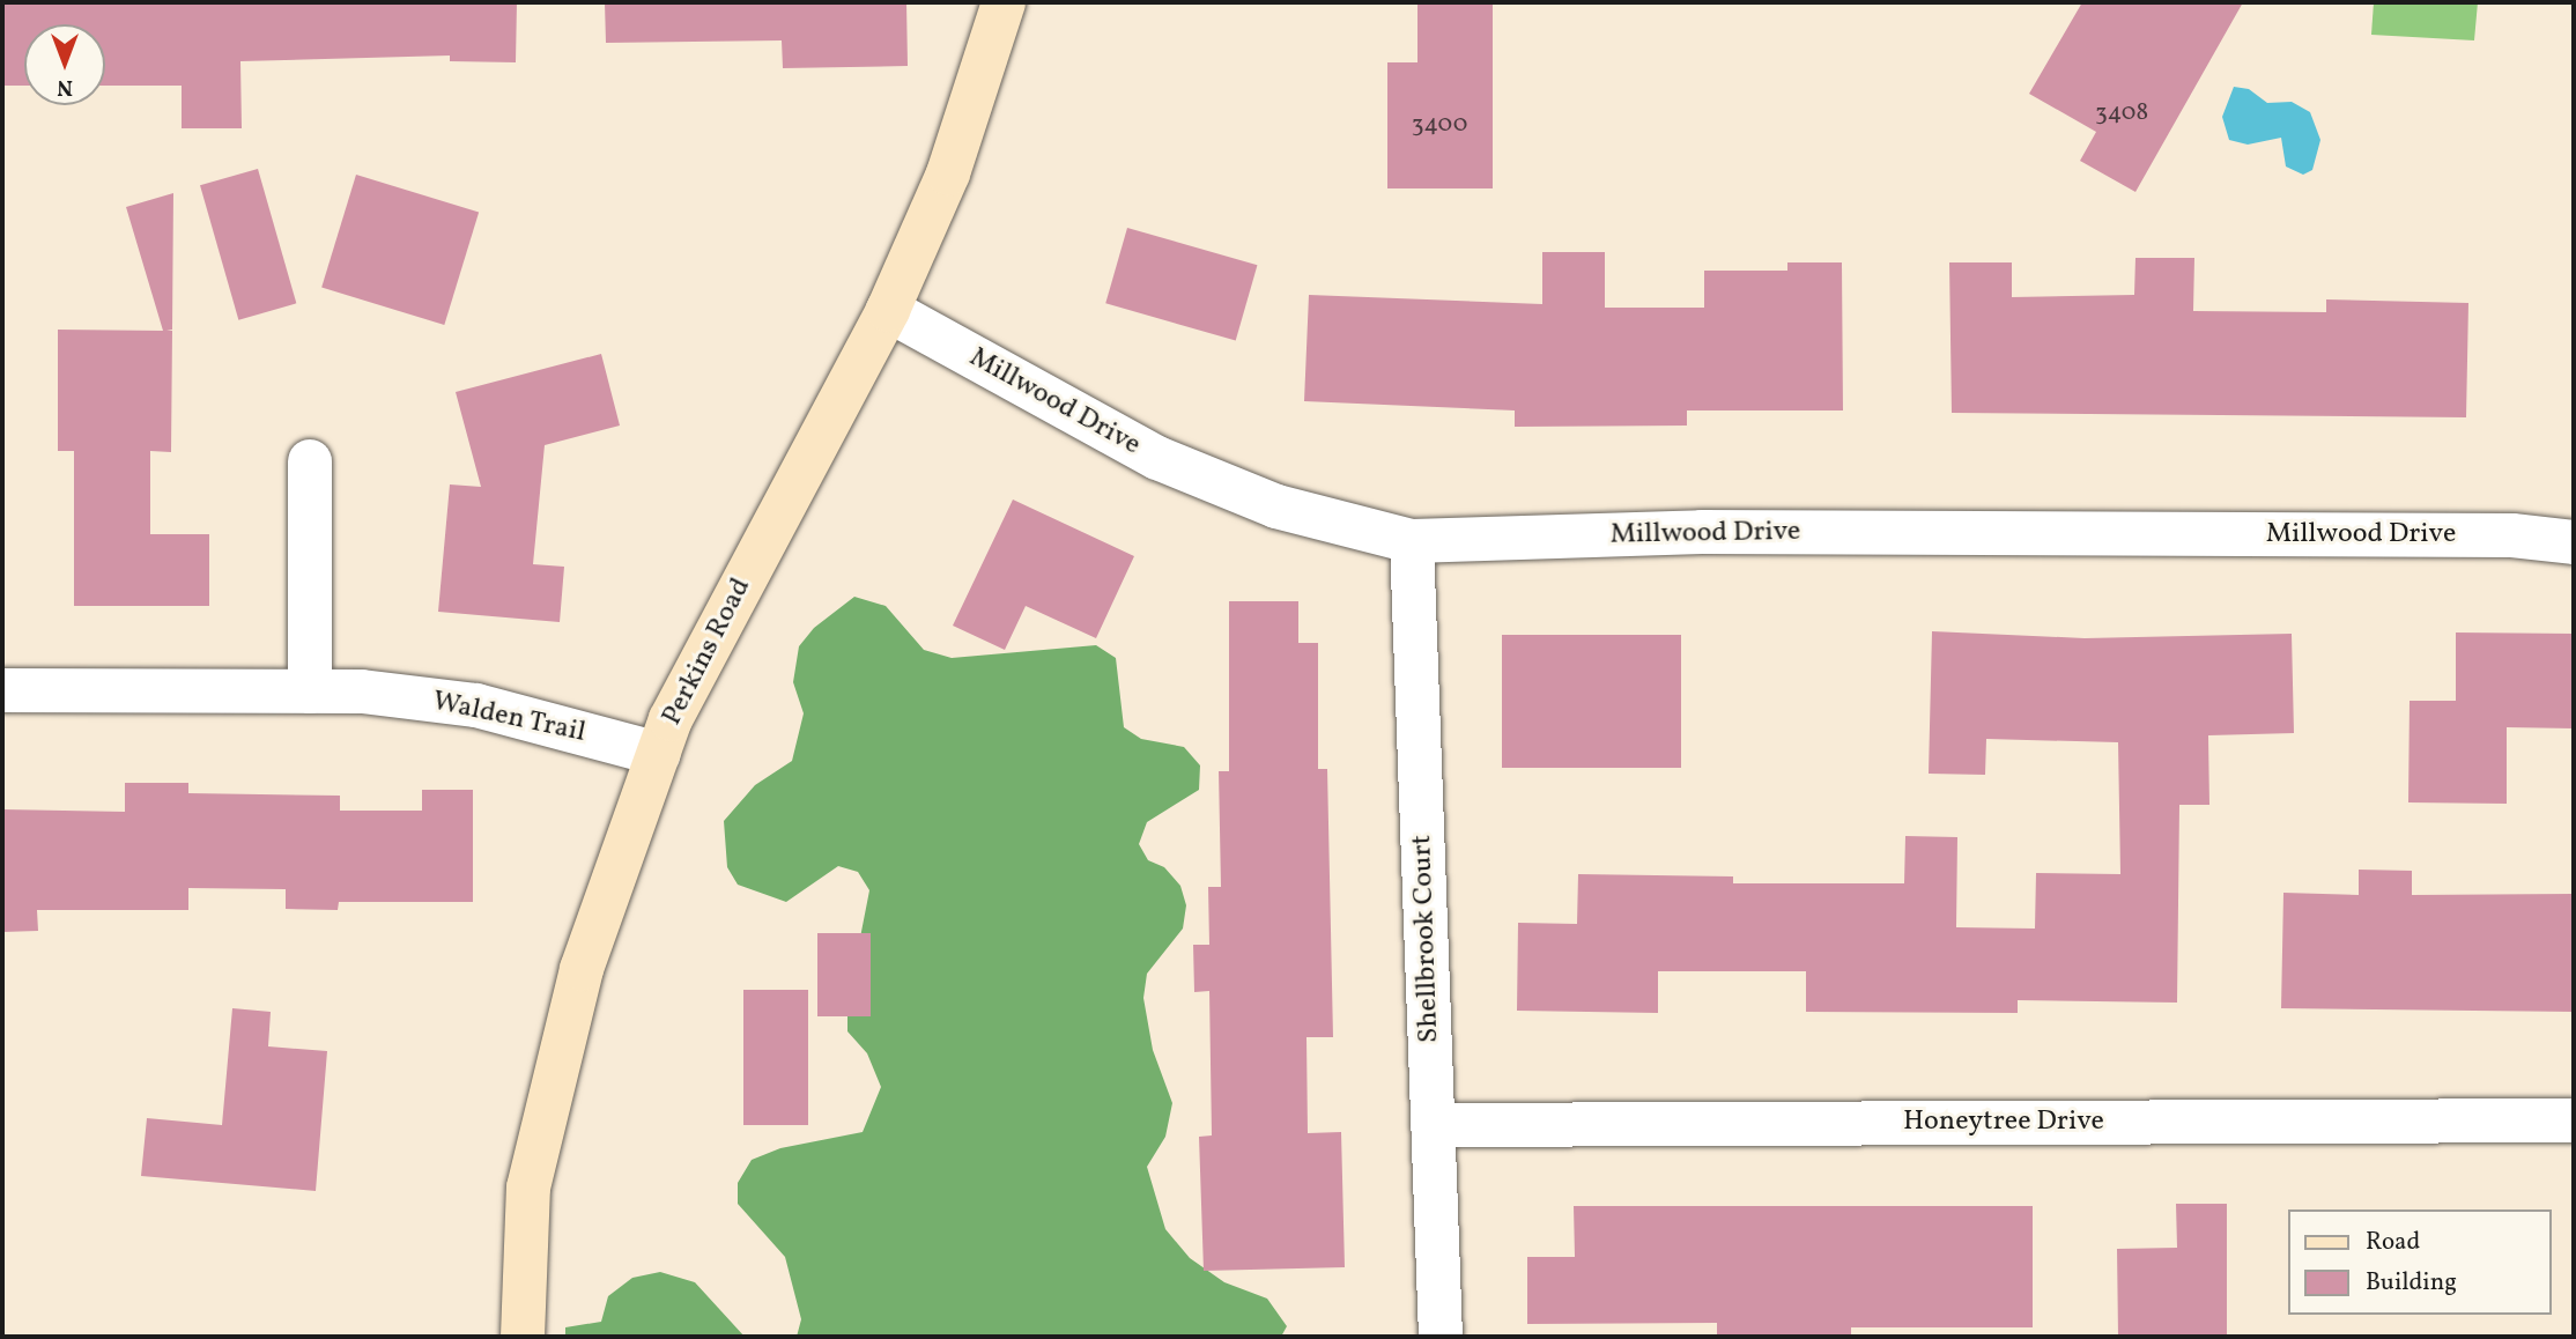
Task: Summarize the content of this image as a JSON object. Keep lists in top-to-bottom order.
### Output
{
  "streets": {
    "main road": ["Perkins Road"],
    "street": [
      "Millwood Drive",
      "Walden Trail",
      "Shellbrook Court",
      "Honeytree Drive"
    ]
  },
  "crossings": [
    ["Millwood Drive", "Perkins Road"],
    ["Millwood Drive", "Shellbrook Court"],
    ["Perkins Road", "Walden Trail"],
    ["Shellbrook Court", "Honeytree Drive"]
  ],
  "house_numbers": ["3408", "3400"],
  "legend": ["Road", "Building"],
  "north": "bottom"
}
